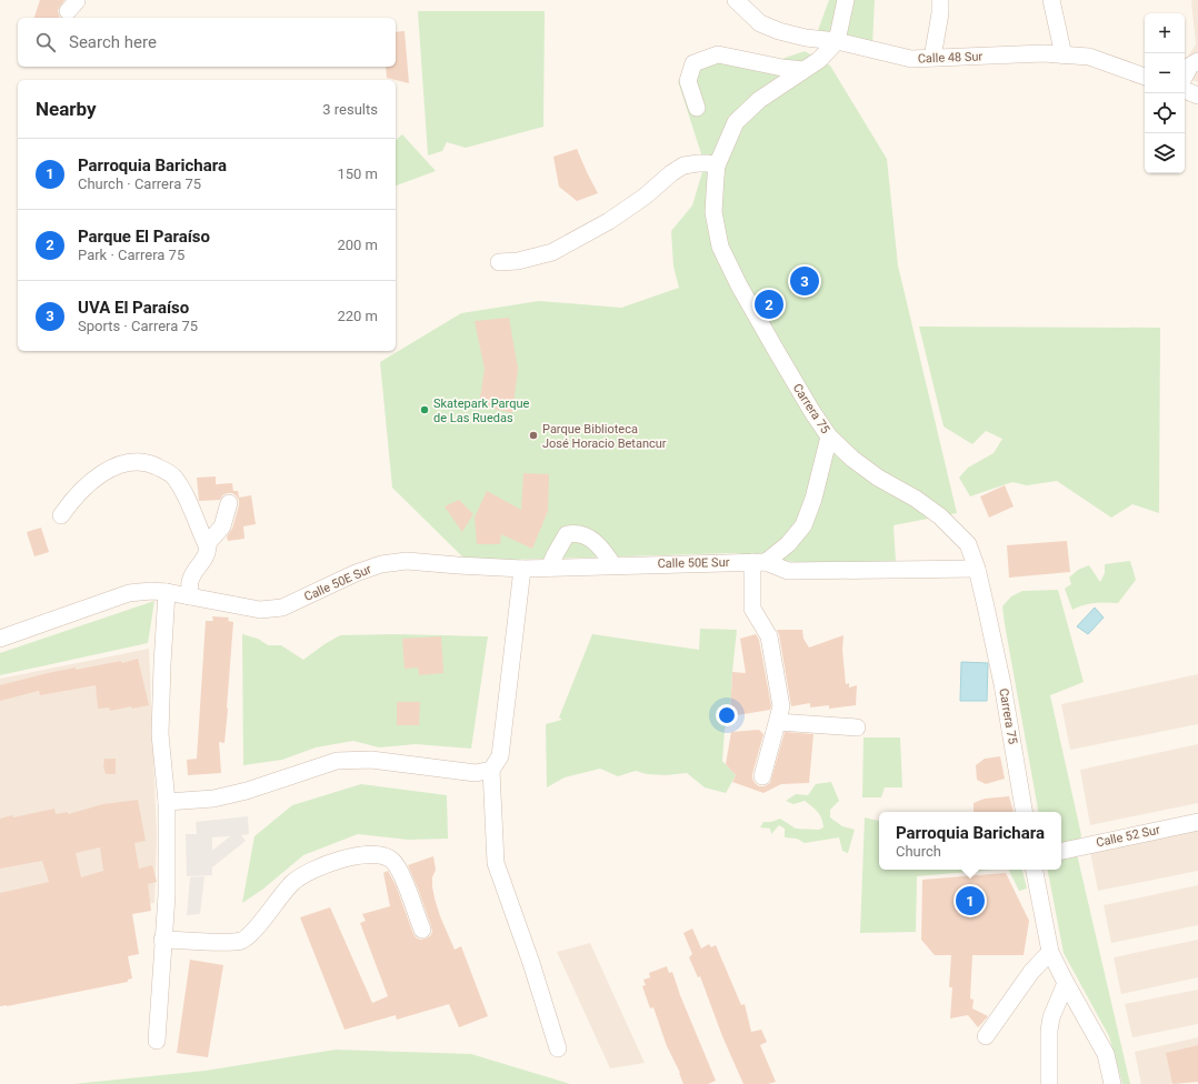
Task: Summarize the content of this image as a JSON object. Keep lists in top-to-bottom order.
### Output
{
  "streets": {
    "street": [
      "Calle 48 Sur",
      "Carrera 75",
      "Calle 50E Sur",
      "Calle 52 Sur"
    ]
  },
  "crossings": [
    ["Calle 48 Sur", "Carrera 75"],
    ["Carrera 75", "Calle 50E Sur"]
  ],
  "places": ["Skatepark Parque de Las Ruedas", "Parque Biblioteca José Horacio Betancur"],
  "page": {
    "map_buttons": ["+", "−"],
    "search": "Search here",
    "heading": ["Nearby", "3 results"],
    "list": [
      {
        "mark": "1",
        "name": "Parroquia Barichara",
        "note": "Church · Carrera 75",
        "value": "150 m"
      },
      {
        "mark": "2",
        "name": "Parque El Paraíso",
        "note": "Park · Carrera 75",
        "value": "200 m"
      },
      {
        "mark": "3",
        "name": "UVA El Paraíso",
        "note": "Sports · Carrera 75",
        "value": "220 m"
      }
    ],
    "pins": ["3", "2", "1"],
    "popup": ["Parroquia Barichara", "Church"]
  }
}
